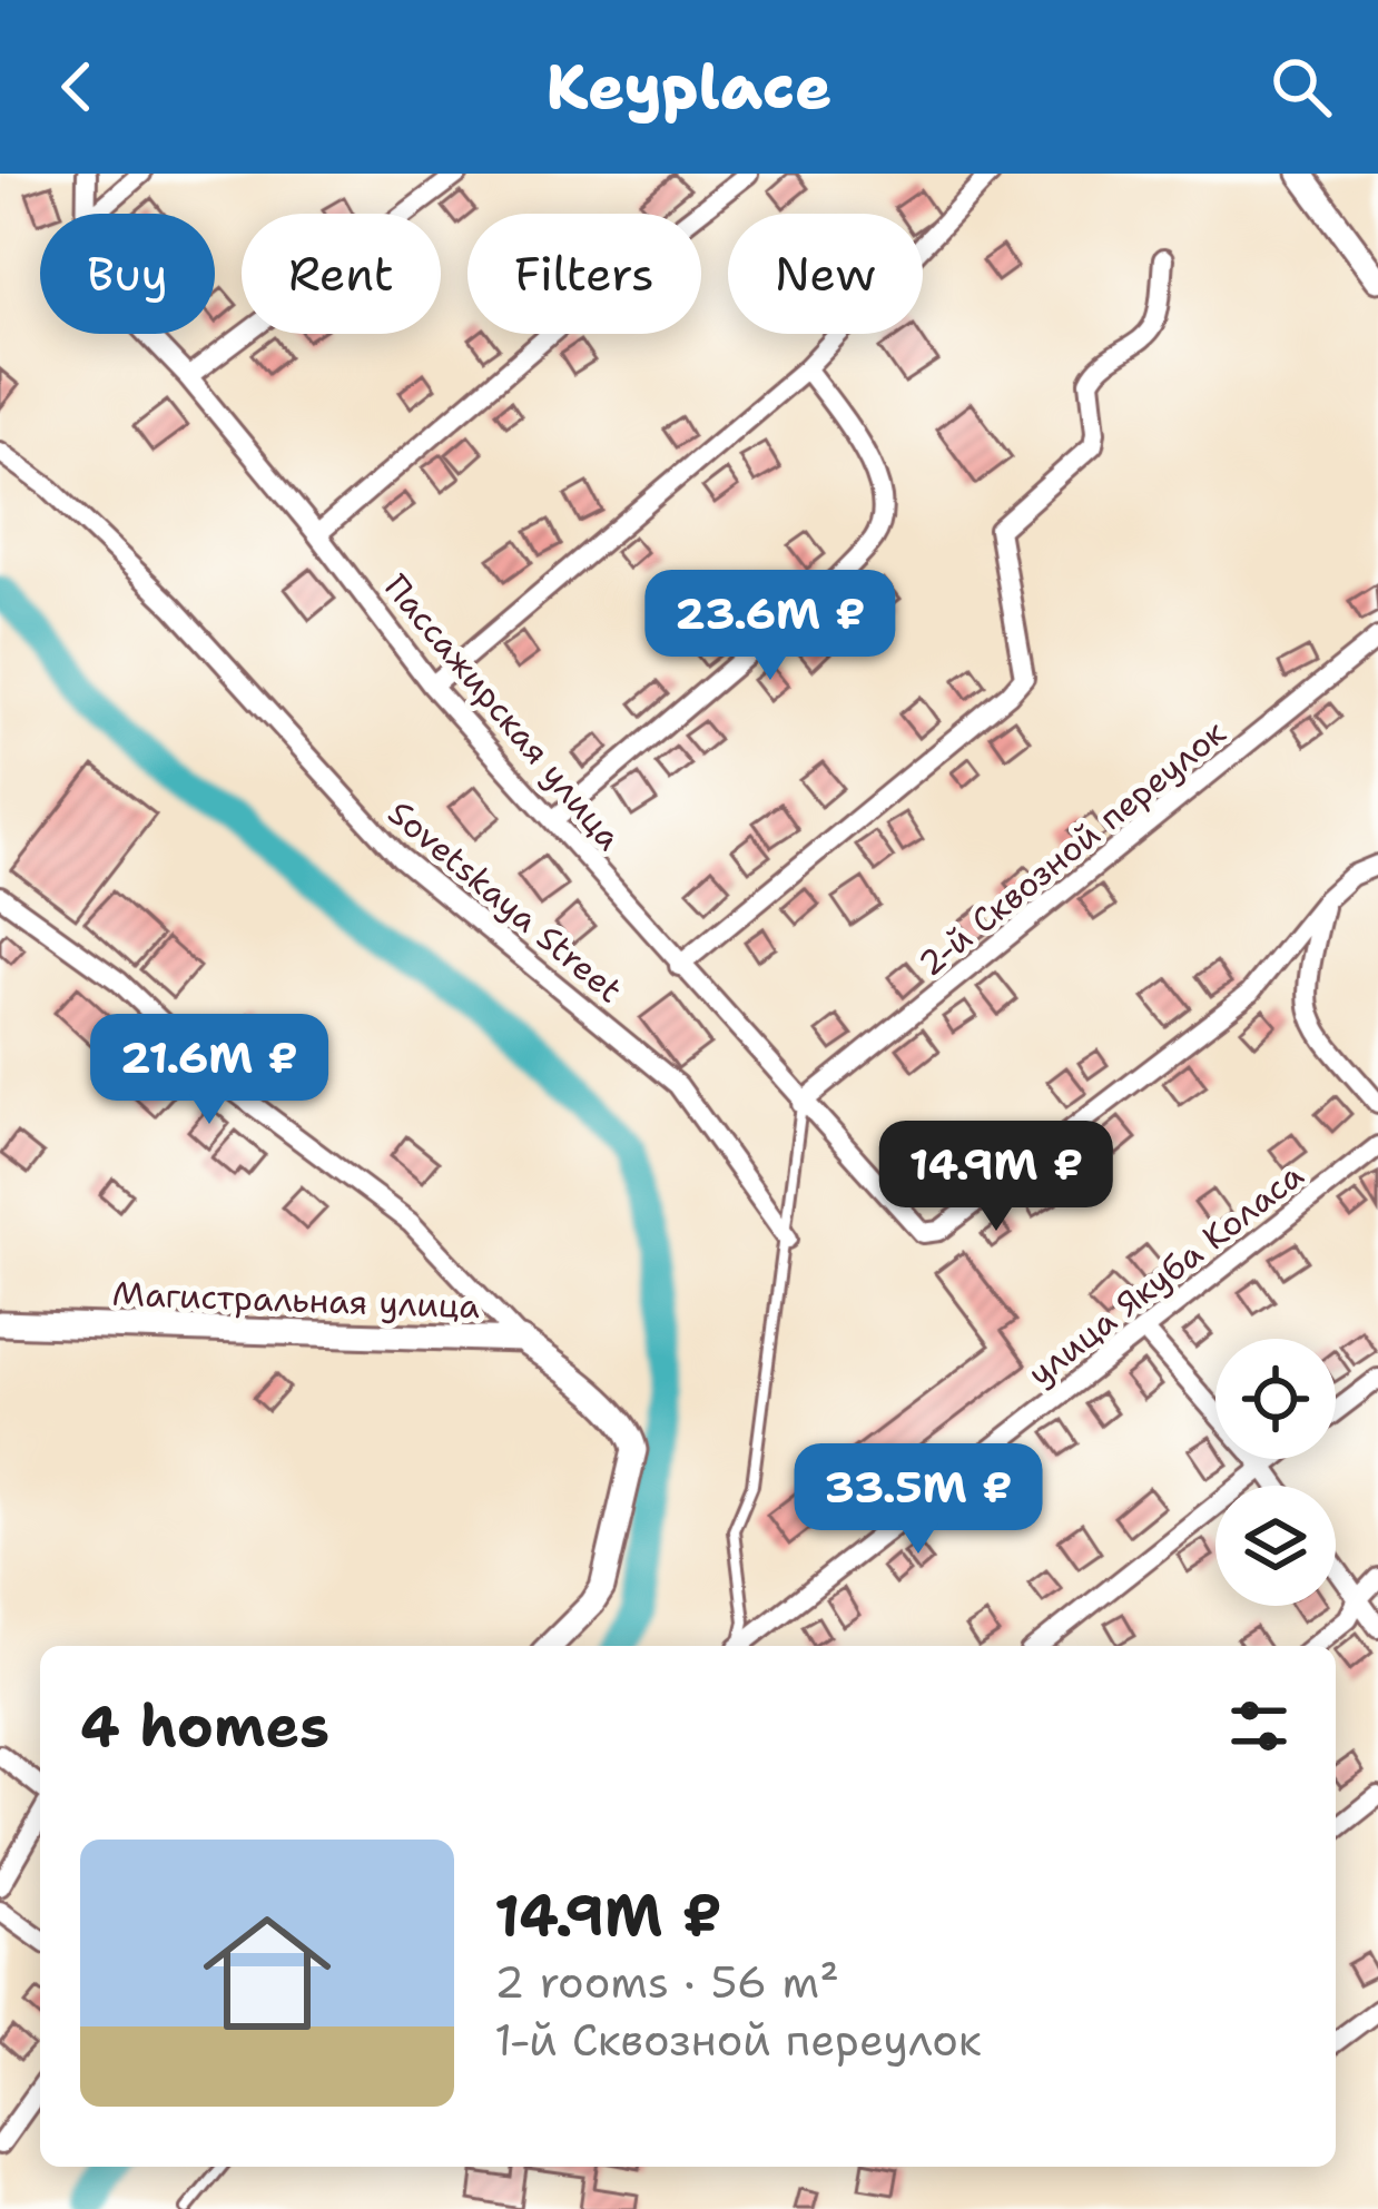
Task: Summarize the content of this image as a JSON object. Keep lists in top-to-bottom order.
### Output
{
  "streets": {
    "street": [
      "Пассажирская улица",
      "2-й Сквозной переулок",
      "Sovetskaya Street",
      "улица Якуба Коласа",
      "Магистральная улица"
    ]
  },
  "crossings": [
    ["Пассажирская улица", "2-й Сквозной переулок"]
  ],
  "page": {
    "header": "Keyplace",
    "chip": [
      "Buy",
      "Rent",
      "Filters",
      "New"
    ],
    "price": [
      "23.6M ₽",
      "21.6M ₽",
      "14.9M ₽",
      "33.5M ₽"
    ],
    "heading": "4 homes",
    "list": [
      {
        "name": "14.9M ₽",
        "note": "2 rooms · 56 m² · 1-й Сквозной переулок"
      }
    ]
  }
}
